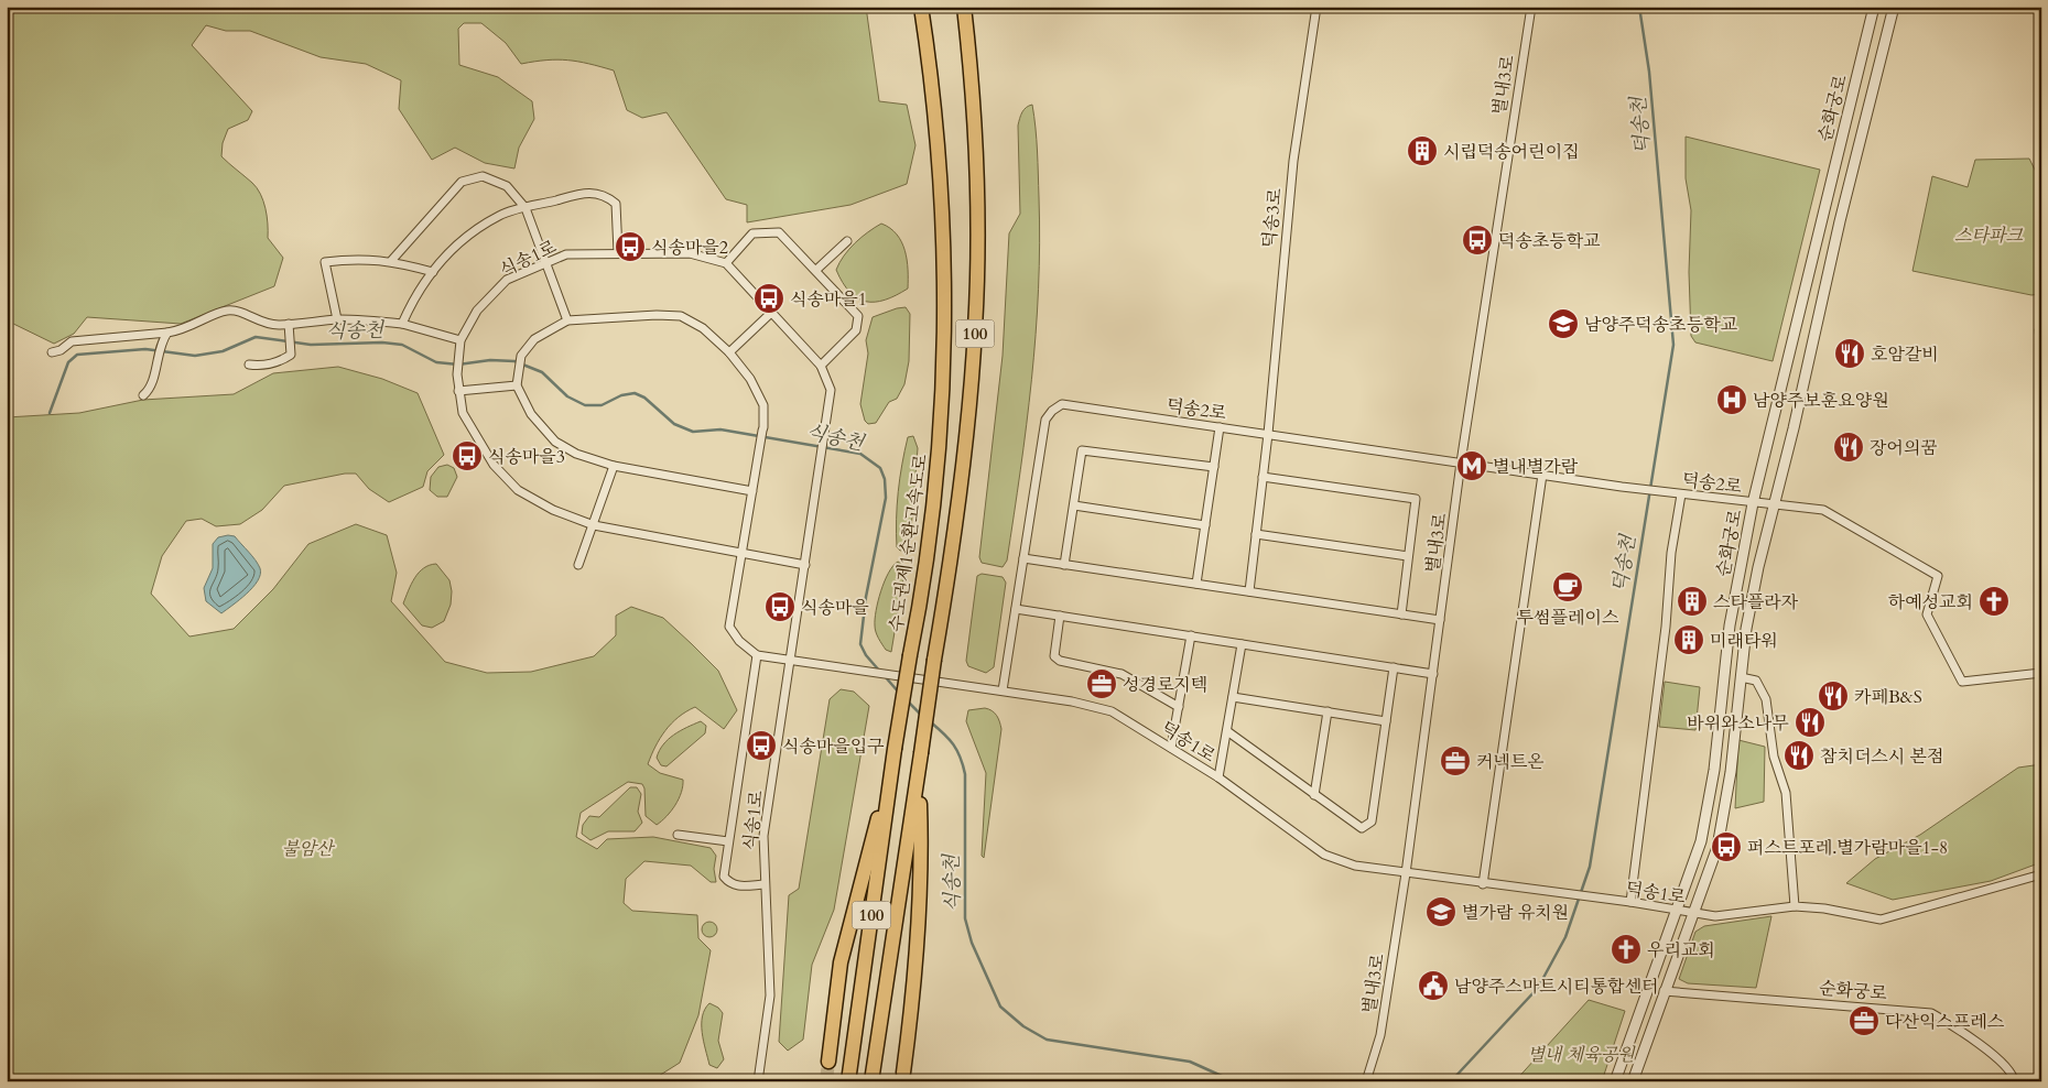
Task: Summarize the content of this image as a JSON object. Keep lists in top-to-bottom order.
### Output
{
  "streets": {
    "highway": ["100", "수도권제1순환고속도로"],
    "street": [
      "별내3로",
      "순화궁로",
      "덕송3로",
      "식송1로",
      "덕송2로",
      "덕송1로"
    ]
  },
  "crossings": [
    ["별내3로", "덕송2로"],
    ["별내3로", "덕송1로"],
    ["순화궁로", "덕송2로"],
    ["순화궁로", "덕송1로"],
    ["덕송3로", "덕송2로"],
    ["식송1로", "덕송1로"],
    ["덕송2로", "덕송1로"]
  ],
  "water": ["덕송천", "식송천"],
  "parks": ["스타파크", "불암산", "별내 체육공원"],
  "places": {
    "building": ["시립덕송어린이집", "스타플라자", "미래타워"],
    "bus stop": [
      "덕송초등학교",
      "식송마을2",
      "식송마을1",
      "식송마을3",
      "식송마을",
      "식송마을입구",
      "퍼스트포레.별가람마을1-8"
    ],
    "school or university": ["남양주덕송초등학교", "별가람 유치원"],
    "restaurant": [
      "호암갈비",
      "장어의꿈",
      "카페B&S",
      "바위와소나무",
      "참치더스시 본점"
    ],
    "hospital": ["남양주보훈요양원"],
    "metro station": ["별내별가람"],
    "cafe": ["투썸플레이스"],
    "church": ["하예성교회", "우리교회"],
    "office": ["성경로지텍", "커넥트온", "다산익스프레스"],
    "public building": ["남양주스마트시티통합센터"]
  }
}
